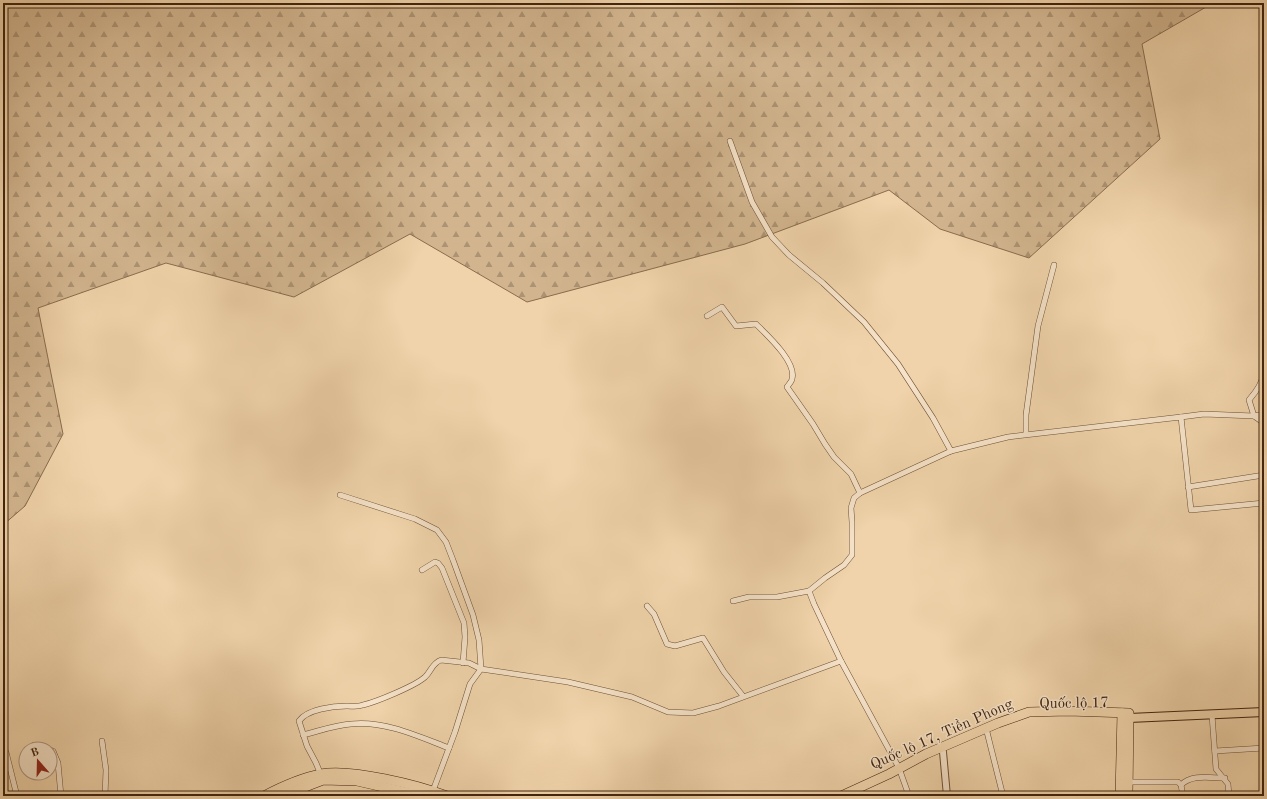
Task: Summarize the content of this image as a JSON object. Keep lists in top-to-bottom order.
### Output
{
  "streets": {
    "highway": ["Quốc lộ 17", "Quốc lộ 17, Tiền Phong"]
  },
  "crossings": [
    ["Quốc lộ 17", "Quốc lộ 17, Tiền Phong"]
  ],
  "north": "top"
}
